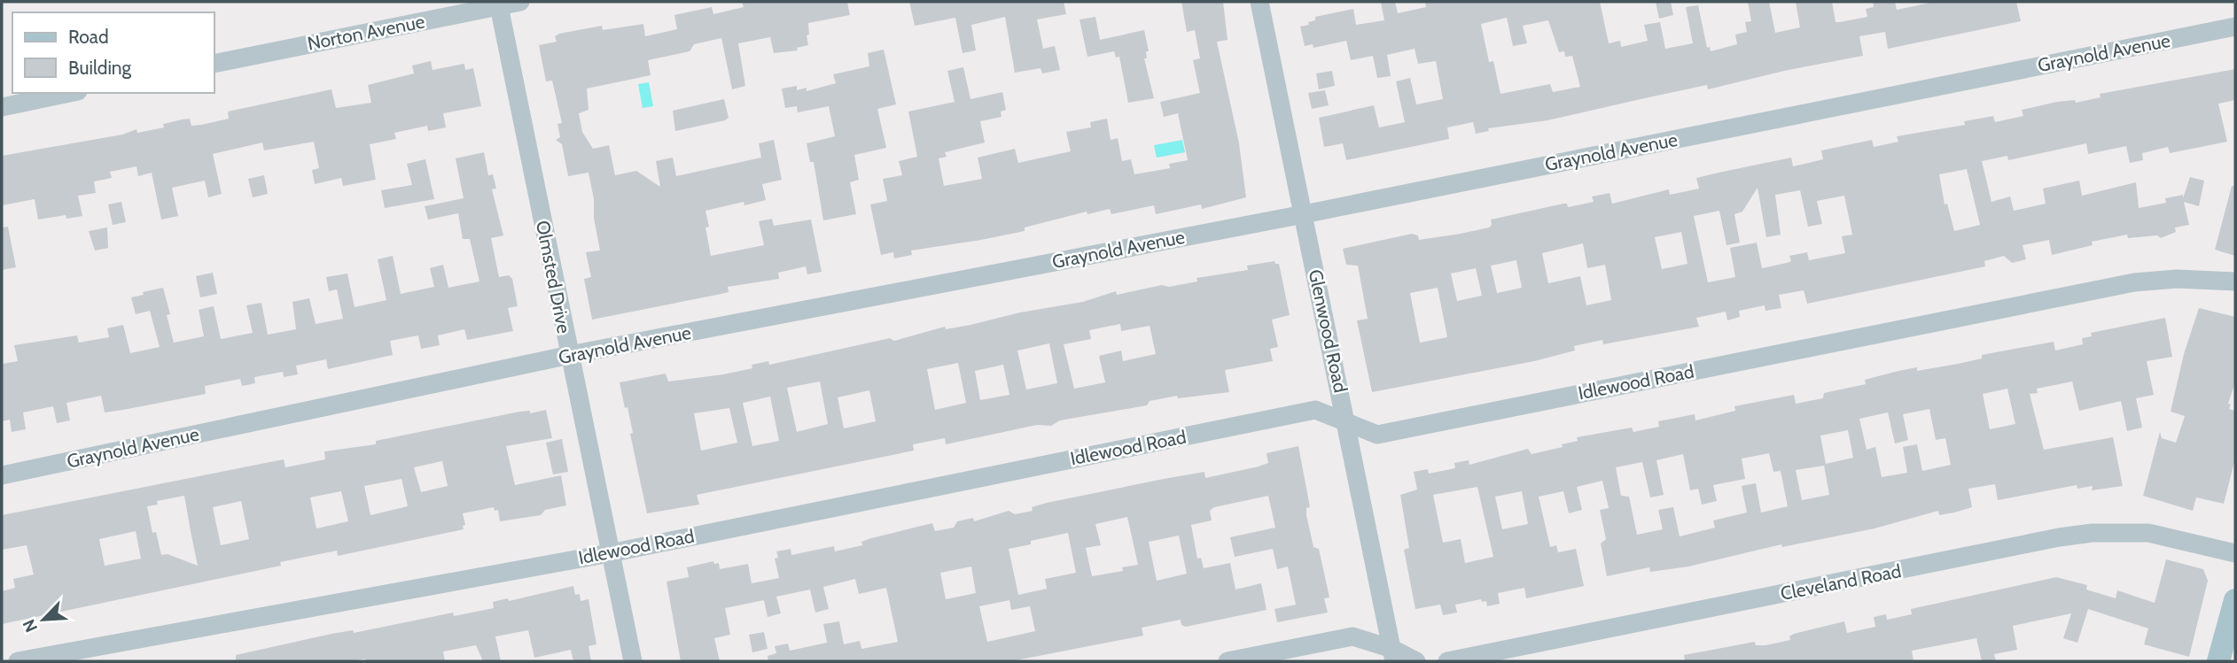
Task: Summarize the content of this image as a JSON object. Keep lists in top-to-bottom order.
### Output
{
  "streets": {
    "street": [
      "Norton Avenue",
      "Graynold Avenue",
      "Olmsted Drive",
      "Glenwood Road",
      "Idlewood Road",
      "Cleveland Road"
    ]
  },
  "crossings": [
    ["Norton Avenue", "Olmsted Drive"],
    ["Graynold Avenue", "Olmsted Drive"],
    ["Graynold Avenue", "Glenwood Road"],
    ["Olmsted Drive", "Idlewood Road"],
    ["Glenwood Road", "Idlewood Road"]
  ],
  "legend": ["Road", "Building"],
  "north": "bottom left"
}
